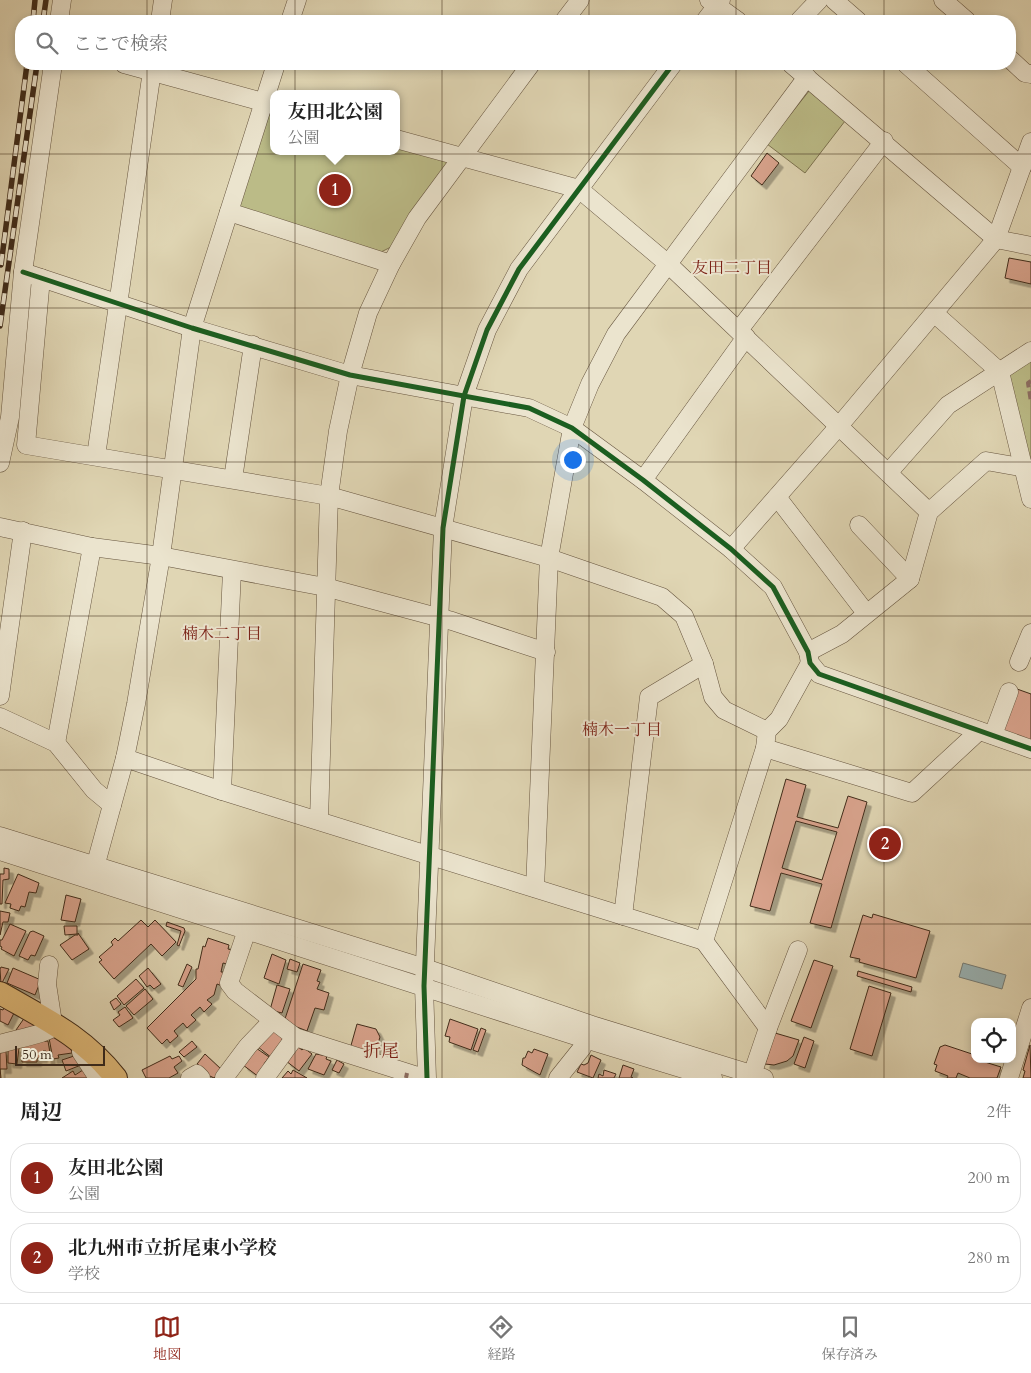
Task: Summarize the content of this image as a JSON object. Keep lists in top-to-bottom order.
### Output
{
  "districts": [
    "友田二丁目",
    "楠木二丁目",
    "楠木一丁目",
    "折尾"
  ],
  "scale_bar": "50 m",
  "page": {
    "search": "ここで検索",
    "popup": ["友田北公園", "公園"],
    "pins": ["1", "2"],
    "scale": "50 m",
    "heading": ["周辺", "2件"],
    "list": [
      {
        "mark": "1",
        "name": "友田北公園",
        "note": "公園",
        "value": "200 m"
      },
      {
        "mark": "2",
        "name": "北九州市立折尾東小学校",
        "note": "学校",
        "value": "280 m"
      }
    ],
    "nav": ["地図", "経路", "保存済み"]
  }
}
